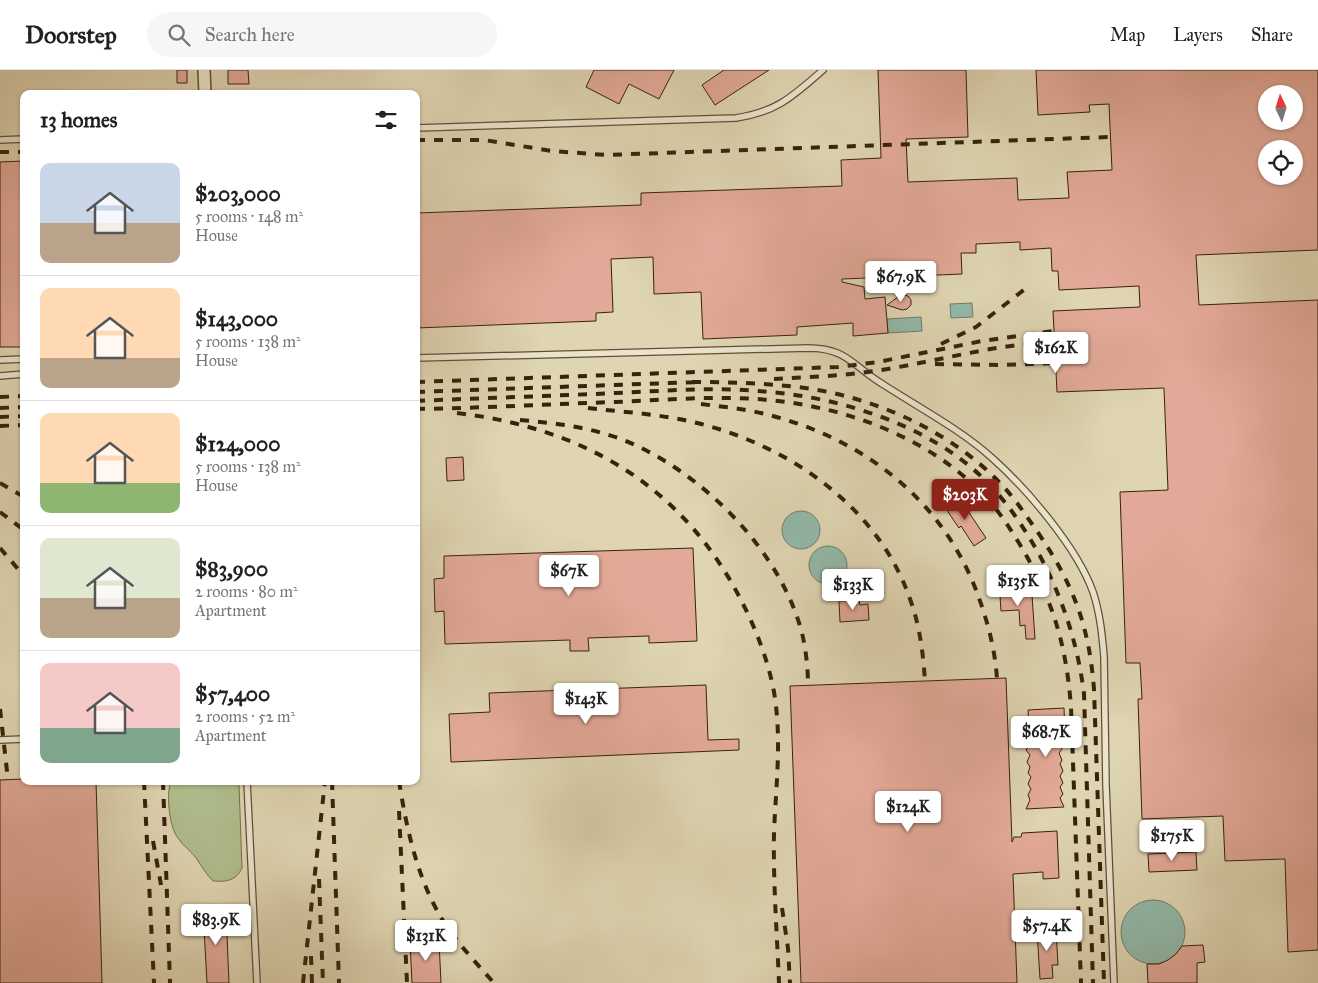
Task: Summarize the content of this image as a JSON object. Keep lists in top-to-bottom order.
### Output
{
  "north": "top",
  "page": {
    "header": "Doorstep",
    "search": "Search here",
    "nav": ["Map", "Layers", "Share"],
    "heading": "13 homes",
    "list": [
      {
        "name": "$203,000",
        "note": "5 rooms · 148 m² · House"
      },
      {
        "name": "$143,000",
        "note": "5 rooms · 138 m² · House"
      },
      {
        "name": "$124,000",
        "note": "5 rooms · 138 m² · House"
      },
      {
        "name": "$83,900",
        "note": "2 rooms · 80 m² · Apartment"
      },
      {
        "name": "$57,400",
        "note": "2 rooms · 52 m² · Apartment"
      }
    ],
    "price": [
      "$67.9K",
      "$162K",
      "$203K",
      "$67K",
      "$135K",
      "$133K",
      "$143K",
      "$68.7K",
      "$124K",
      "$175K",
      "$83.9K",
      "$57.4K",
      "$131K"
    ]
  }
}
